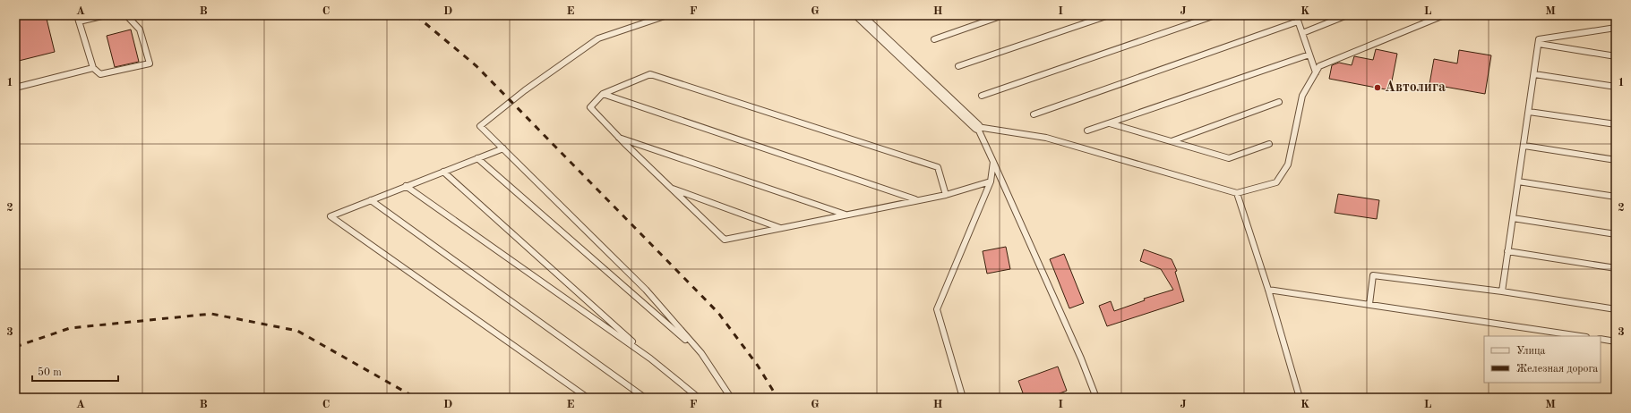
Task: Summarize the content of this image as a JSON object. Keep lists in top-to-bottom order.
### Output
{
  "places": ["Автолига"],
  "legend": ["Улица", "Железная дорога"],
  "scale_bar": "50 m",
  "grid": {
    "columns": [
      "A",
      "B",
      "C",
      "D",
      "E",
      "F",
      "G",
      "H",
      "I",
      "J",
      "K",
      "L",
      "M"
    ],
    "rows": ["1", "2", "3"]
  }
}
